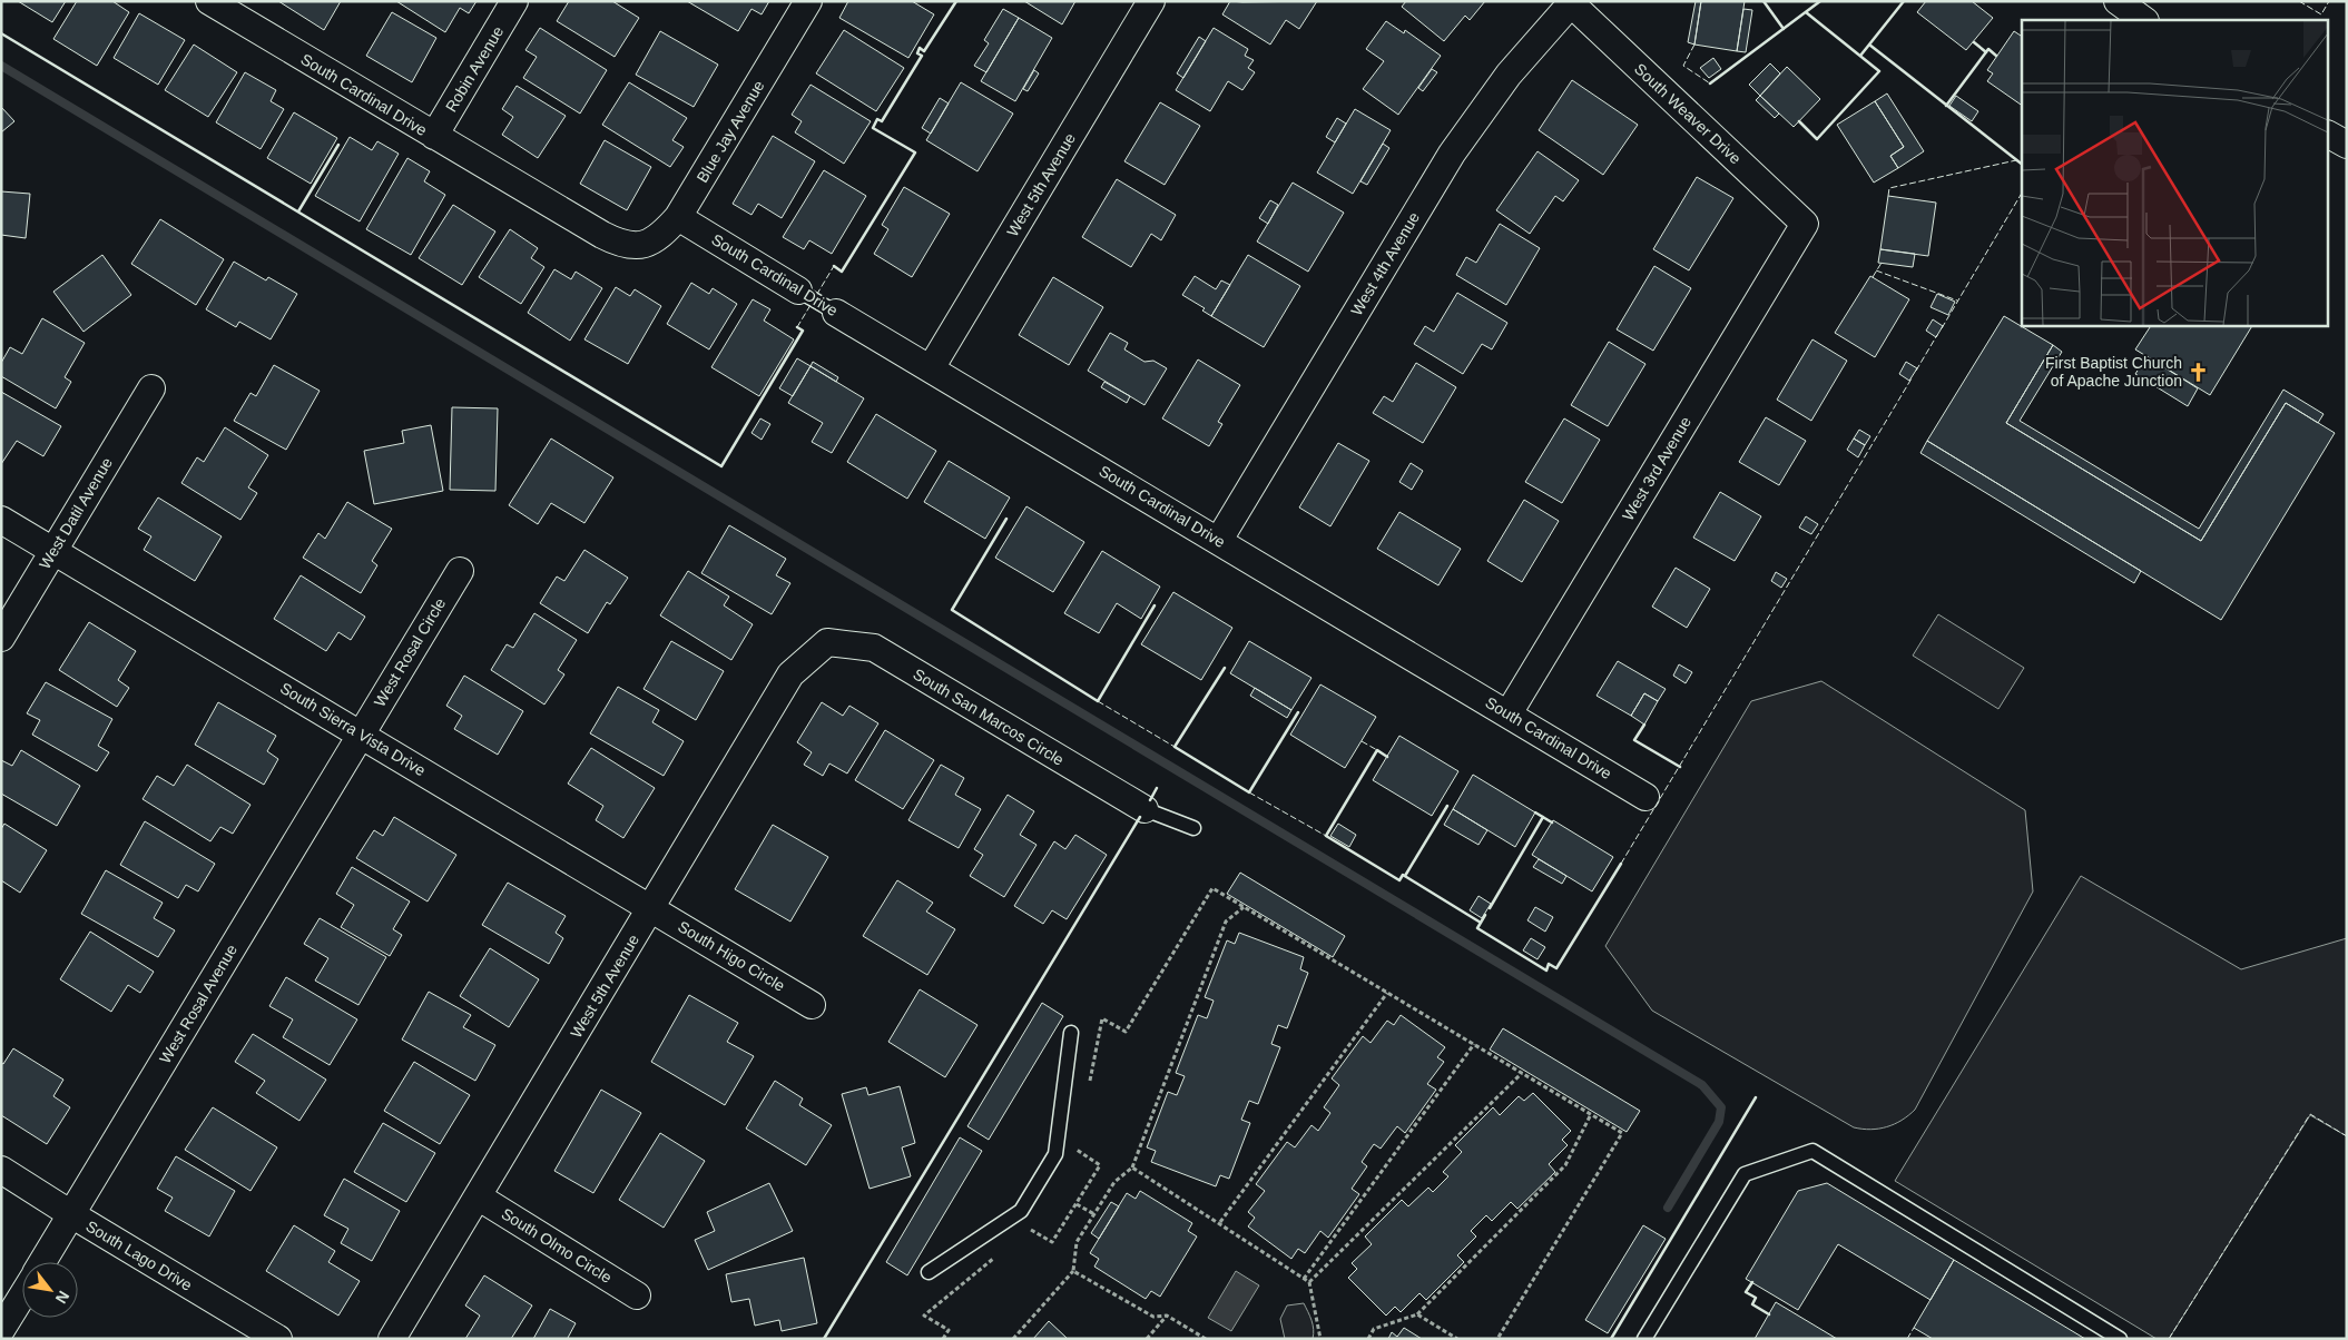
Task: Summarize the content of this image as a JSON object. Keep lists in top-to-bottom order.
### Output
{
  "streets": {
    "street": [
      "Robin Avenue",
      "South Cardinal Drive",
      "South Weaver Drive",
      "Blue Jay Avenue",
      "West 5th Avenue",
      "West 4th Avenue",
      "West 3rd Avenue",
      "West Datil Avenue",
      "West Rosal Circle",
      "South San Marcos Circle",
      "South Sierra Vista Drive",
      "South Higo Circle",
      "West Rosal Avenue",
      "South Olmo Circle",
      "South Lago Drive"
    ]
  },
  "crossings": [
    ["Robin Avenue", "South Cardinal Drive"],
    ["South Cardinal Drive", "Blue Jay Avenue"],
    ["South Cardinal Drive", "West 5th Avenue"],
    ["South Cardinal Drive", "West 4th Avenue"],
    ["South Cardinal Drive", "West 3rd Avenue"],
    ["South Weaver Drive", "West 4th Avenue"],
    ["South Weaver Drive", "West 3rd Avenue"],
    ["West 5th Avenue", "South San Marcos Circle"],
    ["West 5th Avenue", "South Sierra Vista Drive"],
    ["West 5th Avenue", "South Higo Circle"],
    ["West 5th Avenue", "South Olmo Circle"],
    ["West Datil Avenue", "South Sierra Vista Drive"],
    ["West Rosal Circle", "South Sierra Vista Drive"],
    ["West Rosal Circle", "West Rosal Avenue"],
    ["South Sierra Vista Drive", "South Higo Circle"],
    ["South Sierra Vista Drive", "West Rosal Avenue"],
    ["West Rosal Avenue", "South Lago Drive"]
  ],
  "places": {
    "church": ["First Baptist Church of Apache Junction"]
  },
  "north": "bottom right"
}
